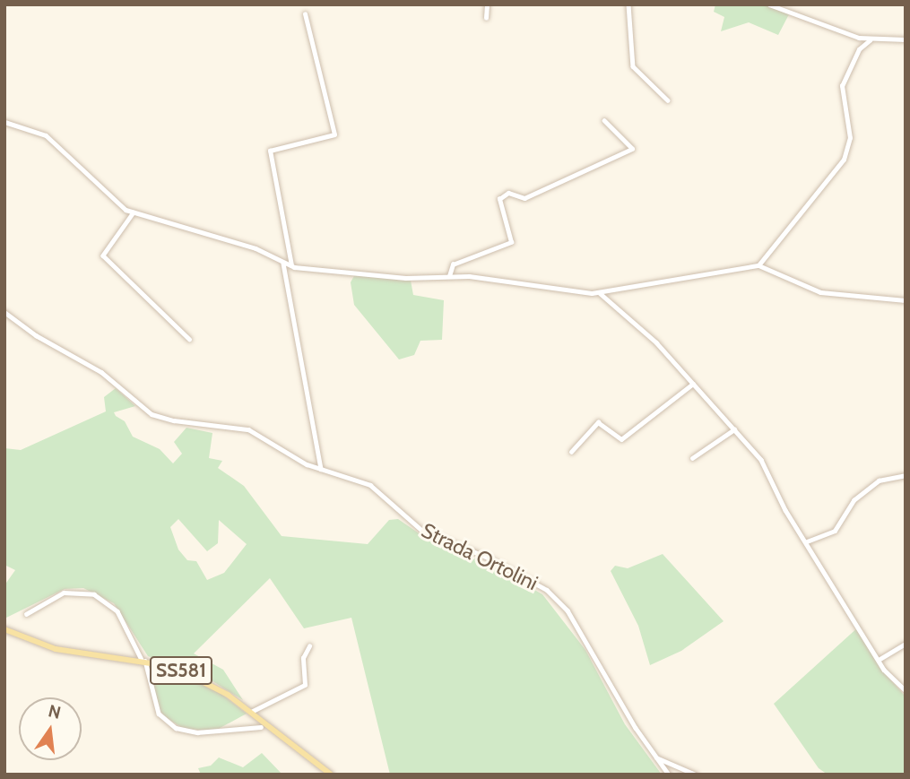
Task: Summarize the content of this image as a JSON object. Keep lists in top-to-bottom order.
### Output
{
  "streets": {
    "main road": ["SS581"],
    "street": ["Strada Ortolini"]
  },
  "north": "top"
}
